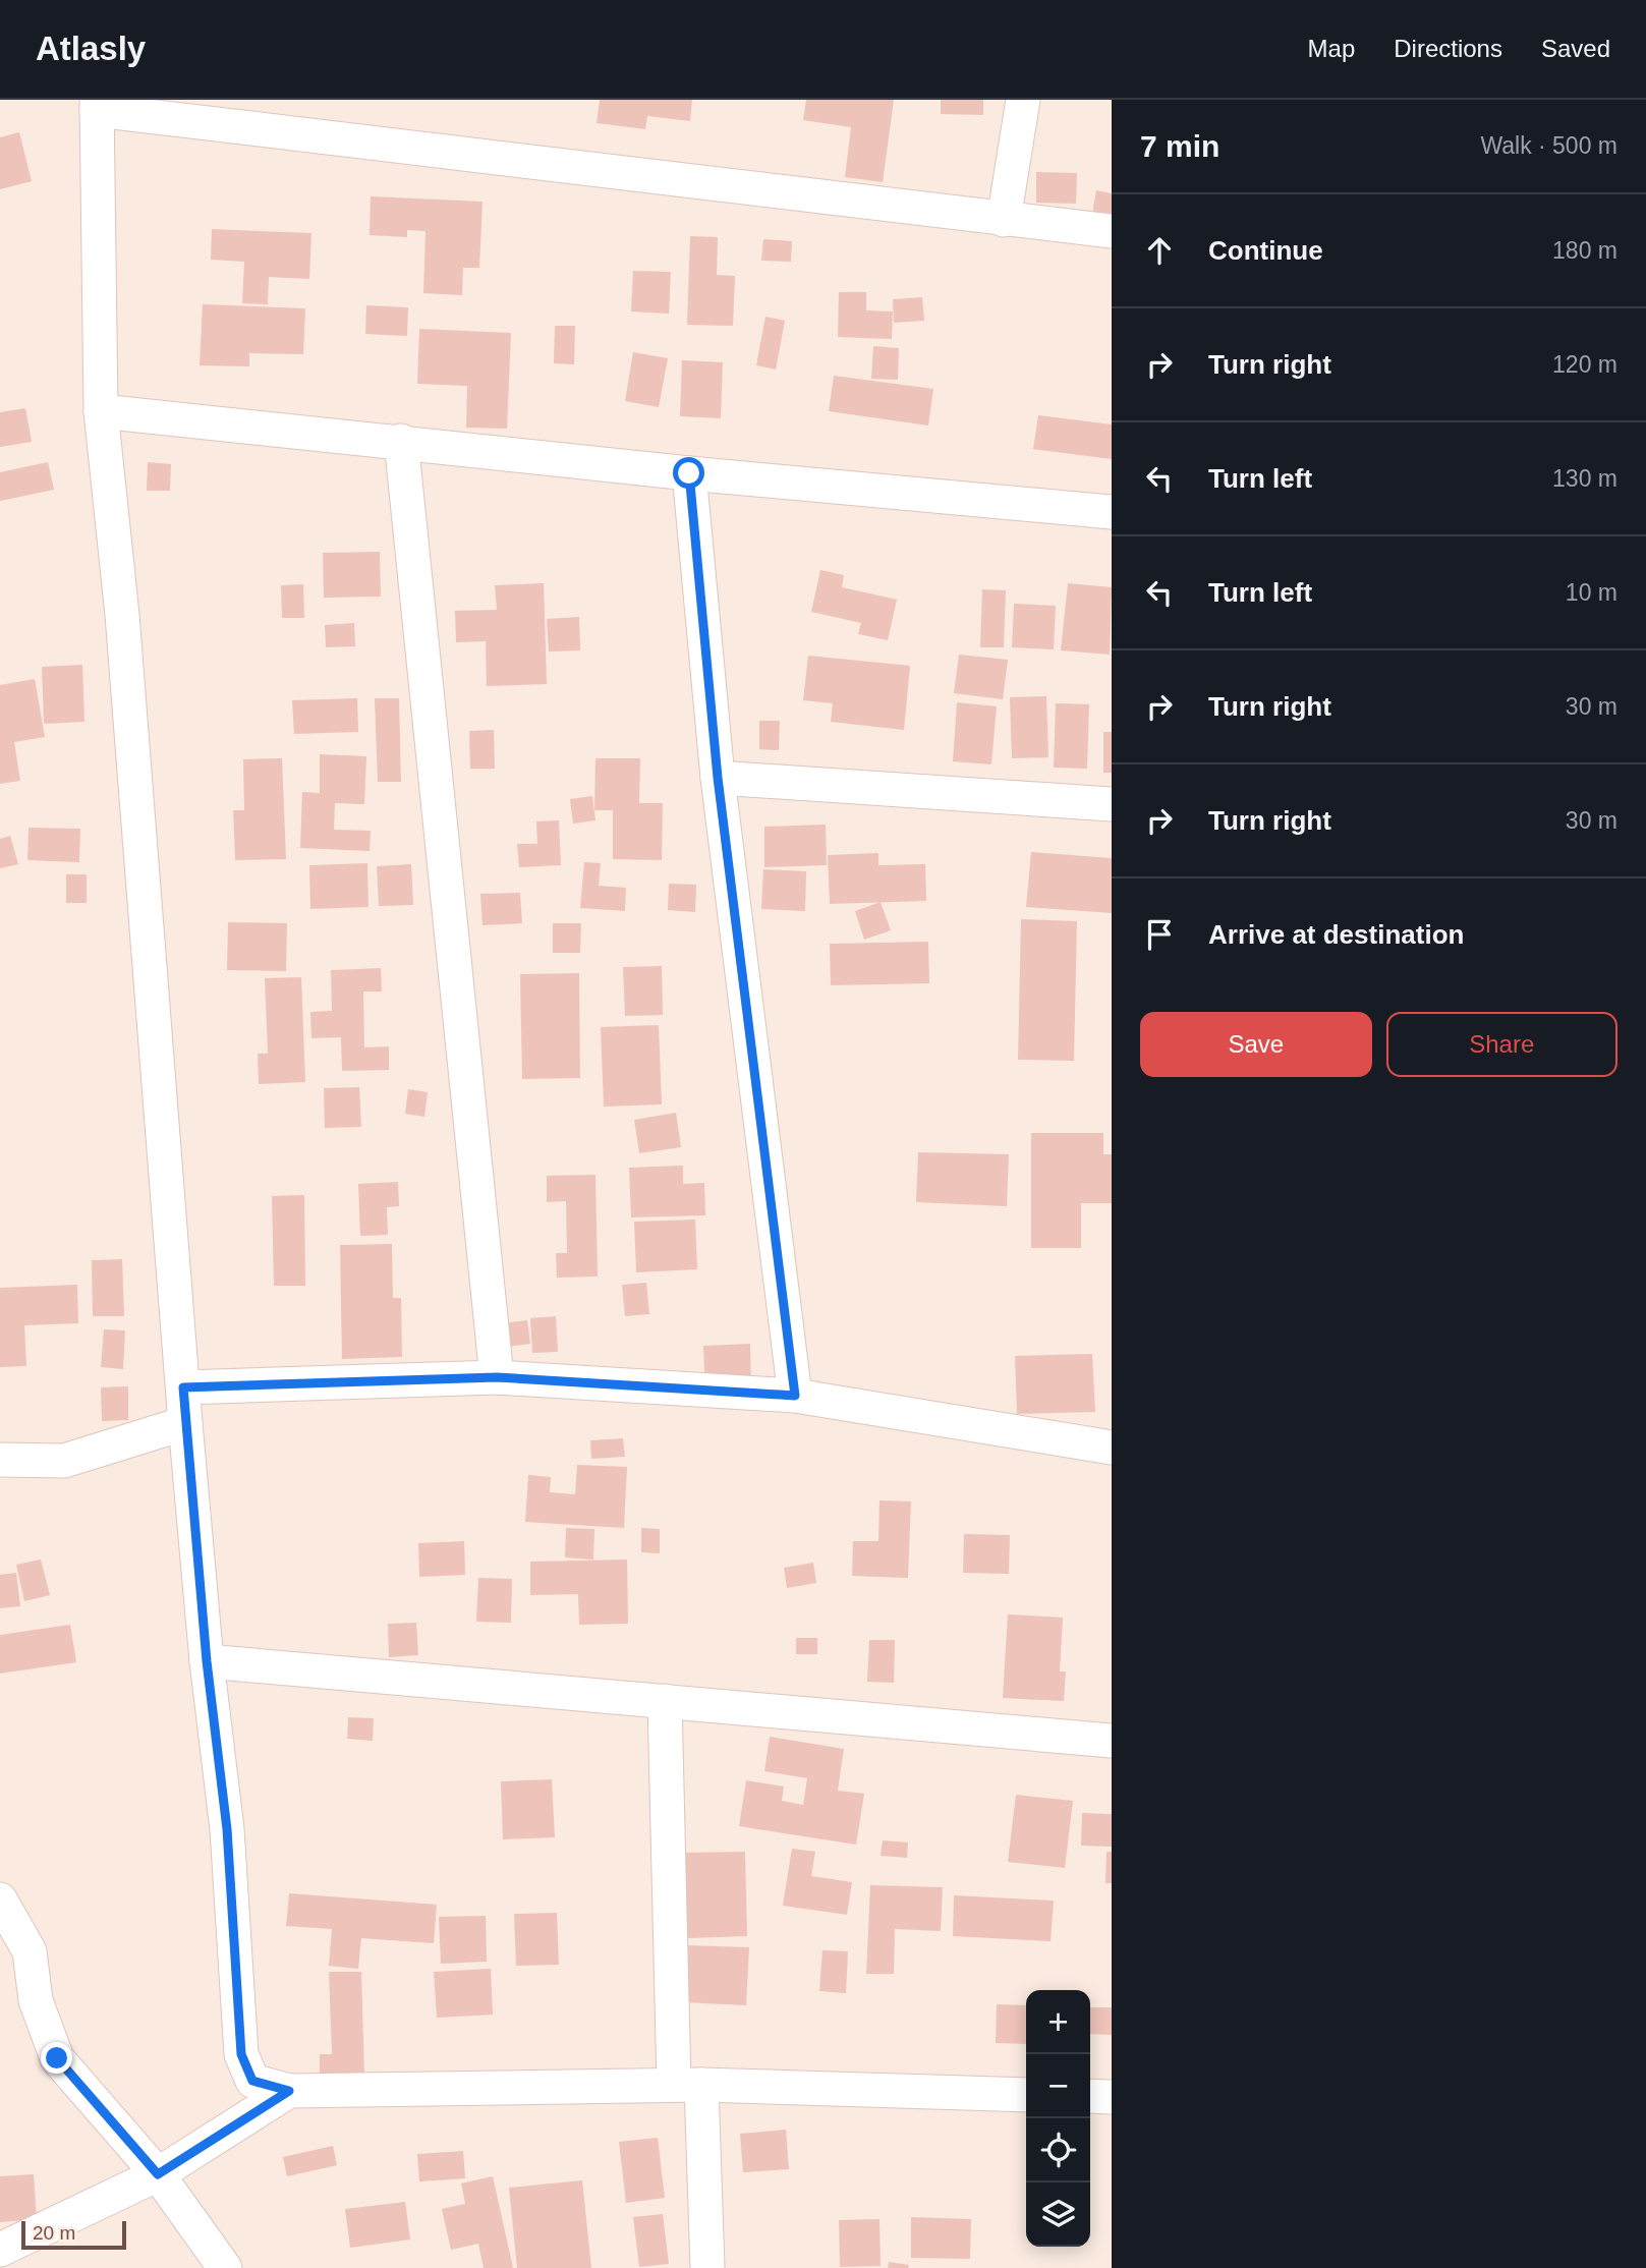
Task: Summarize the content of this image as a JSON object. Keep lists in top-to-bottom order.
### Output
{
  "scale_bar": "20 m",
  "page": {
    "header": "Atlasly",
    "nav": ["Map", "Directions", "Saved"],
    "heading": ["7 min", "Walk · 500 m"],
    "list": [
      ["Continue", "180 m"],
      ["Turn right", "120 m"],
      ["Turn left", "130 m"],
      ["Turn left", "10 m"],
      ["Turn right", "30 m"],
      ["Turn right", "30 m"],
      "Arrive at destination"
    ],
    "buttons": ["Save", "Share"],
    "map_buttons": ["+", "−"],
    "scale": "20 m"
  }
}
